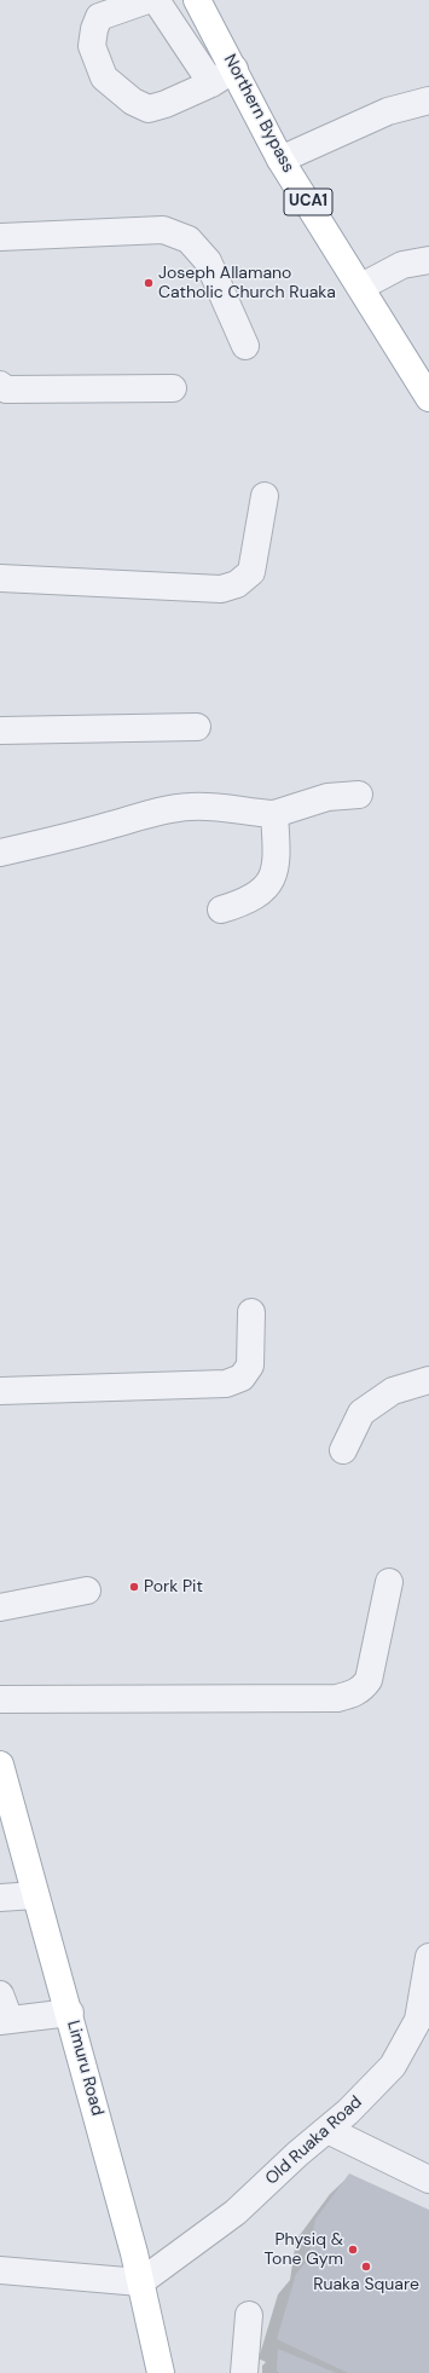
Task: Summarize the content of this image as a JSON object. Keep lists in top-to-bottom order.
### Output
{
  "streets": {
    "main road": ["Northern Bypass", "UCA1", "Limuru Road"],
    "street": ["Old Ruaka Road"]
  },
  "crossings": [
    ["Limuru Road", "Old Ruaka Road"]
  ],
  "places": [
    "Joseph Allamano Catholic Church Ruaka",
    "Pork Pit",
    "Physiq & Tone Gym",
    "Ruaka Square"
  ]
}
